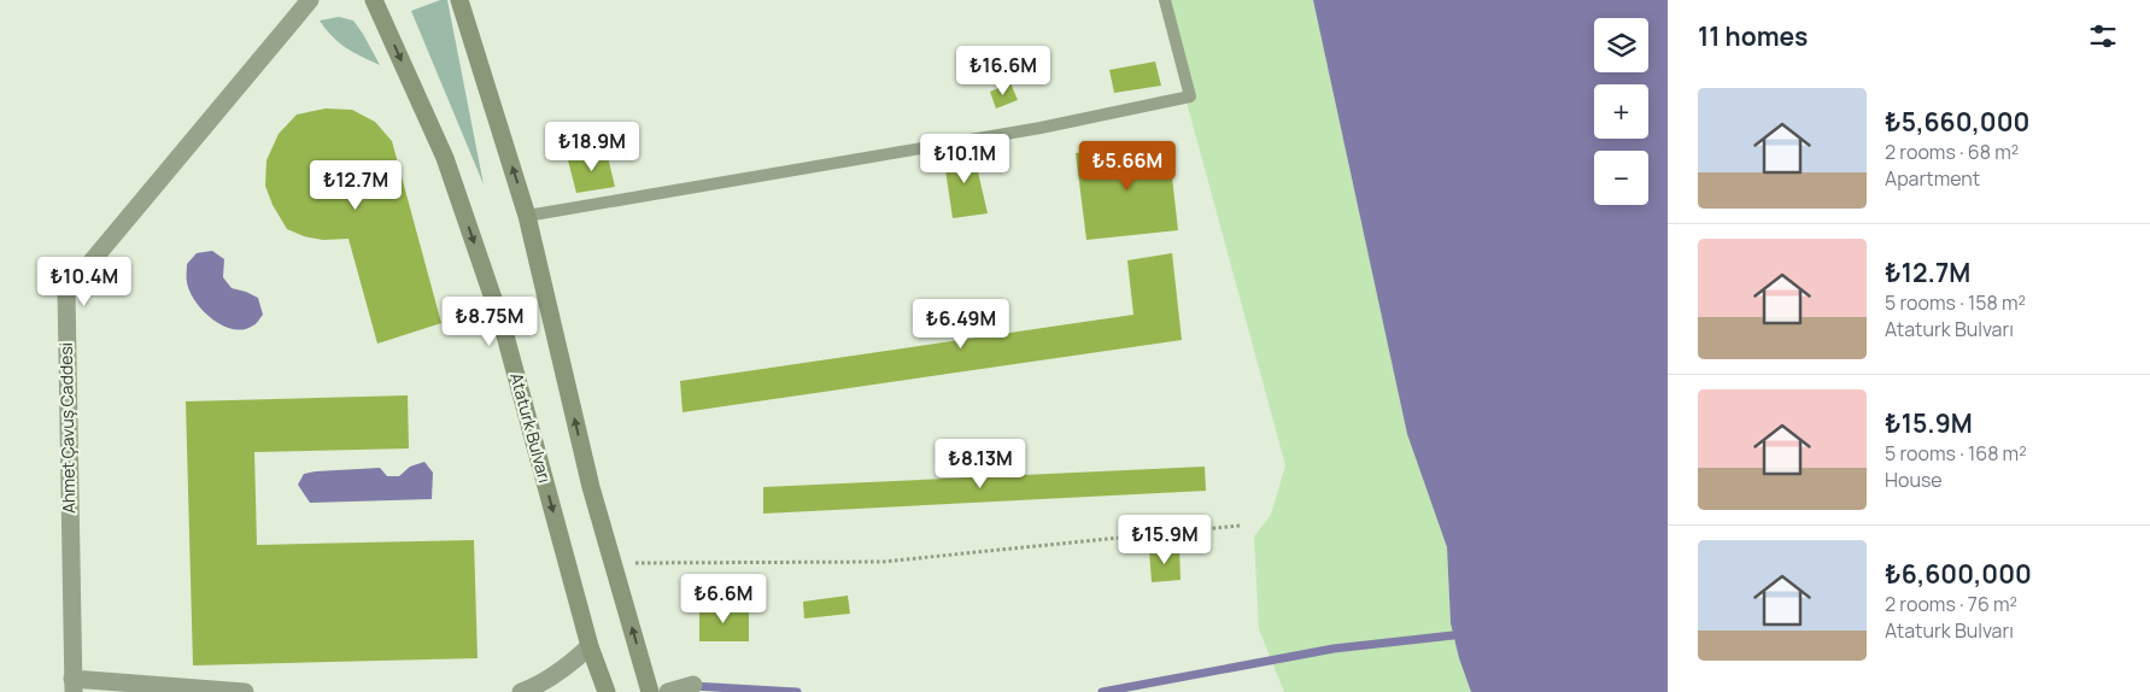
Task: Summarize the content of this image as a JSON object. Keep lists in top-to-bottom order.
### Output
{
  "streets": {
    "main road": ["Ataturk Bulvarı"],
    "street": ["Ahmet Çavuş Caddesi"]
  },
  "page": {
    "heading": "11 homes",
    "map_buttons": ["+", "−"],
    "price": [
      "₺16.6M",
      "₺18.9M",
      "₺10.1M",
      "₺5.66M",
      "₺12.7M",
      "₺10.4M",
      "₺8.75M",
      "₺6.49M",
      "₺8.13M",
      "₺15.9M",
      "₺6.6M"
    ],
    "list": [
      {
        "name": "₺5,660,000",
        "note": "2 rooms · 68 m² · Apartment"
      },
      {
        "name": "₺12.7M",
        "note": "5 rooms · 158 m² · Ataturk Bulvarı"
      },
      {
        "name": "₺15.9M",
        "note": "5 rooms · 168 m² · House"
      },
      {
        "name": "₺6,600,000",
        "note": "2 rooms · 76 m² · Ataturk Bulvarı"
      }
    ]
  }
}
